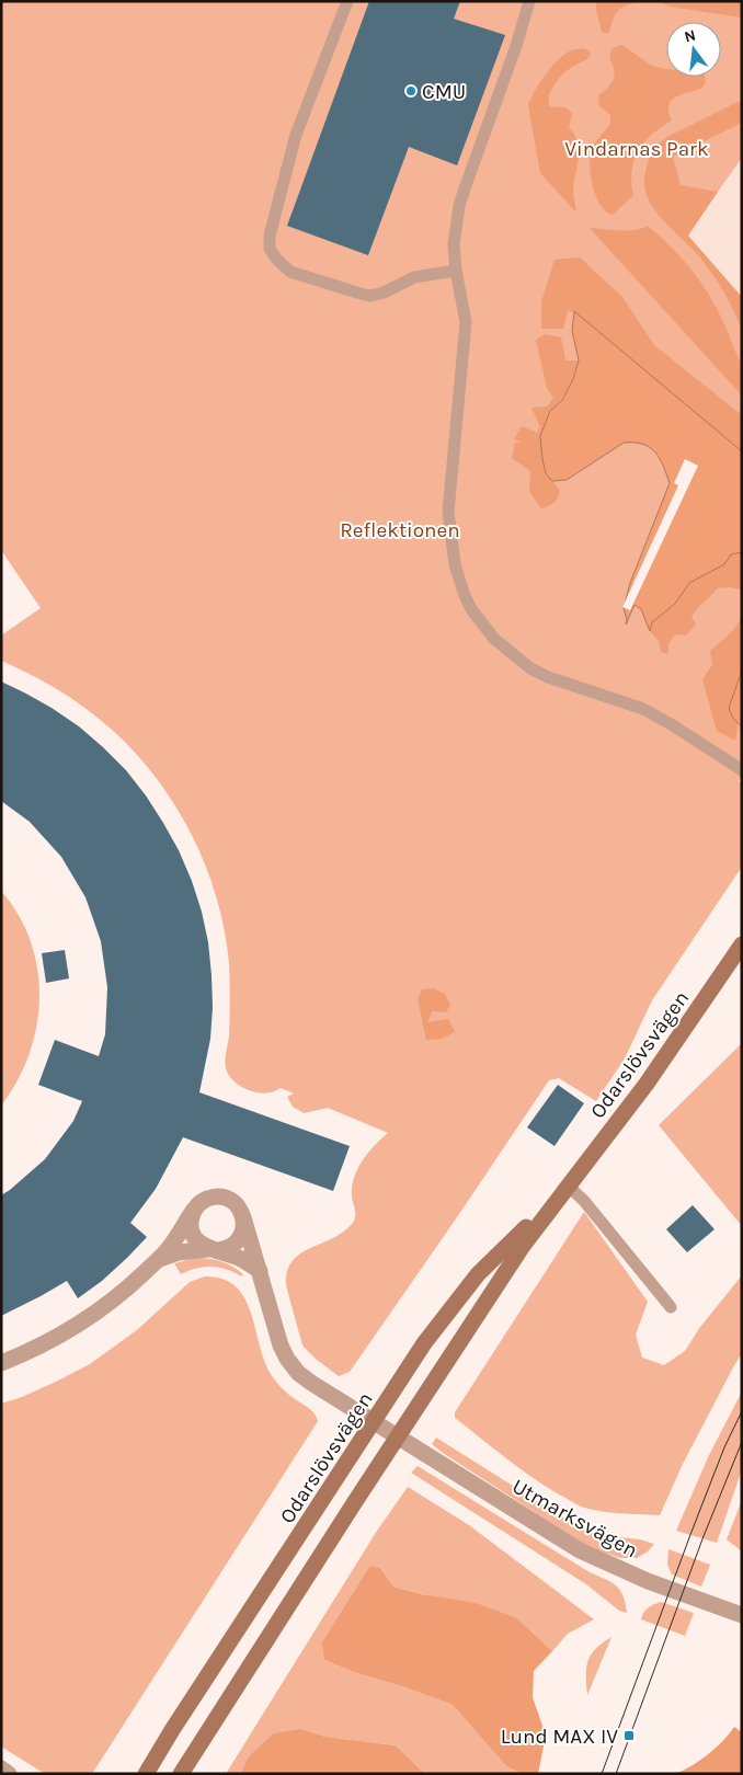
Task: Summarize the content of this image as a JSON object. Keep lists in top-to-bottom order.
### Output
{
  "streets": {
    "main road": ["Odarslövsvägen"],
    "street": ["Utmarksvägen"]
  },
  "crossings": [
    ["Odarslövsvägen", "Utmarksvägen"]
  ],
  "parks": ["Vindarnas Park", "Reflektionen"],
  "places": {
    "other": ["CMU"],
    "transit": ["Lund MAX IV"]
  },
  "north": "top"
}
